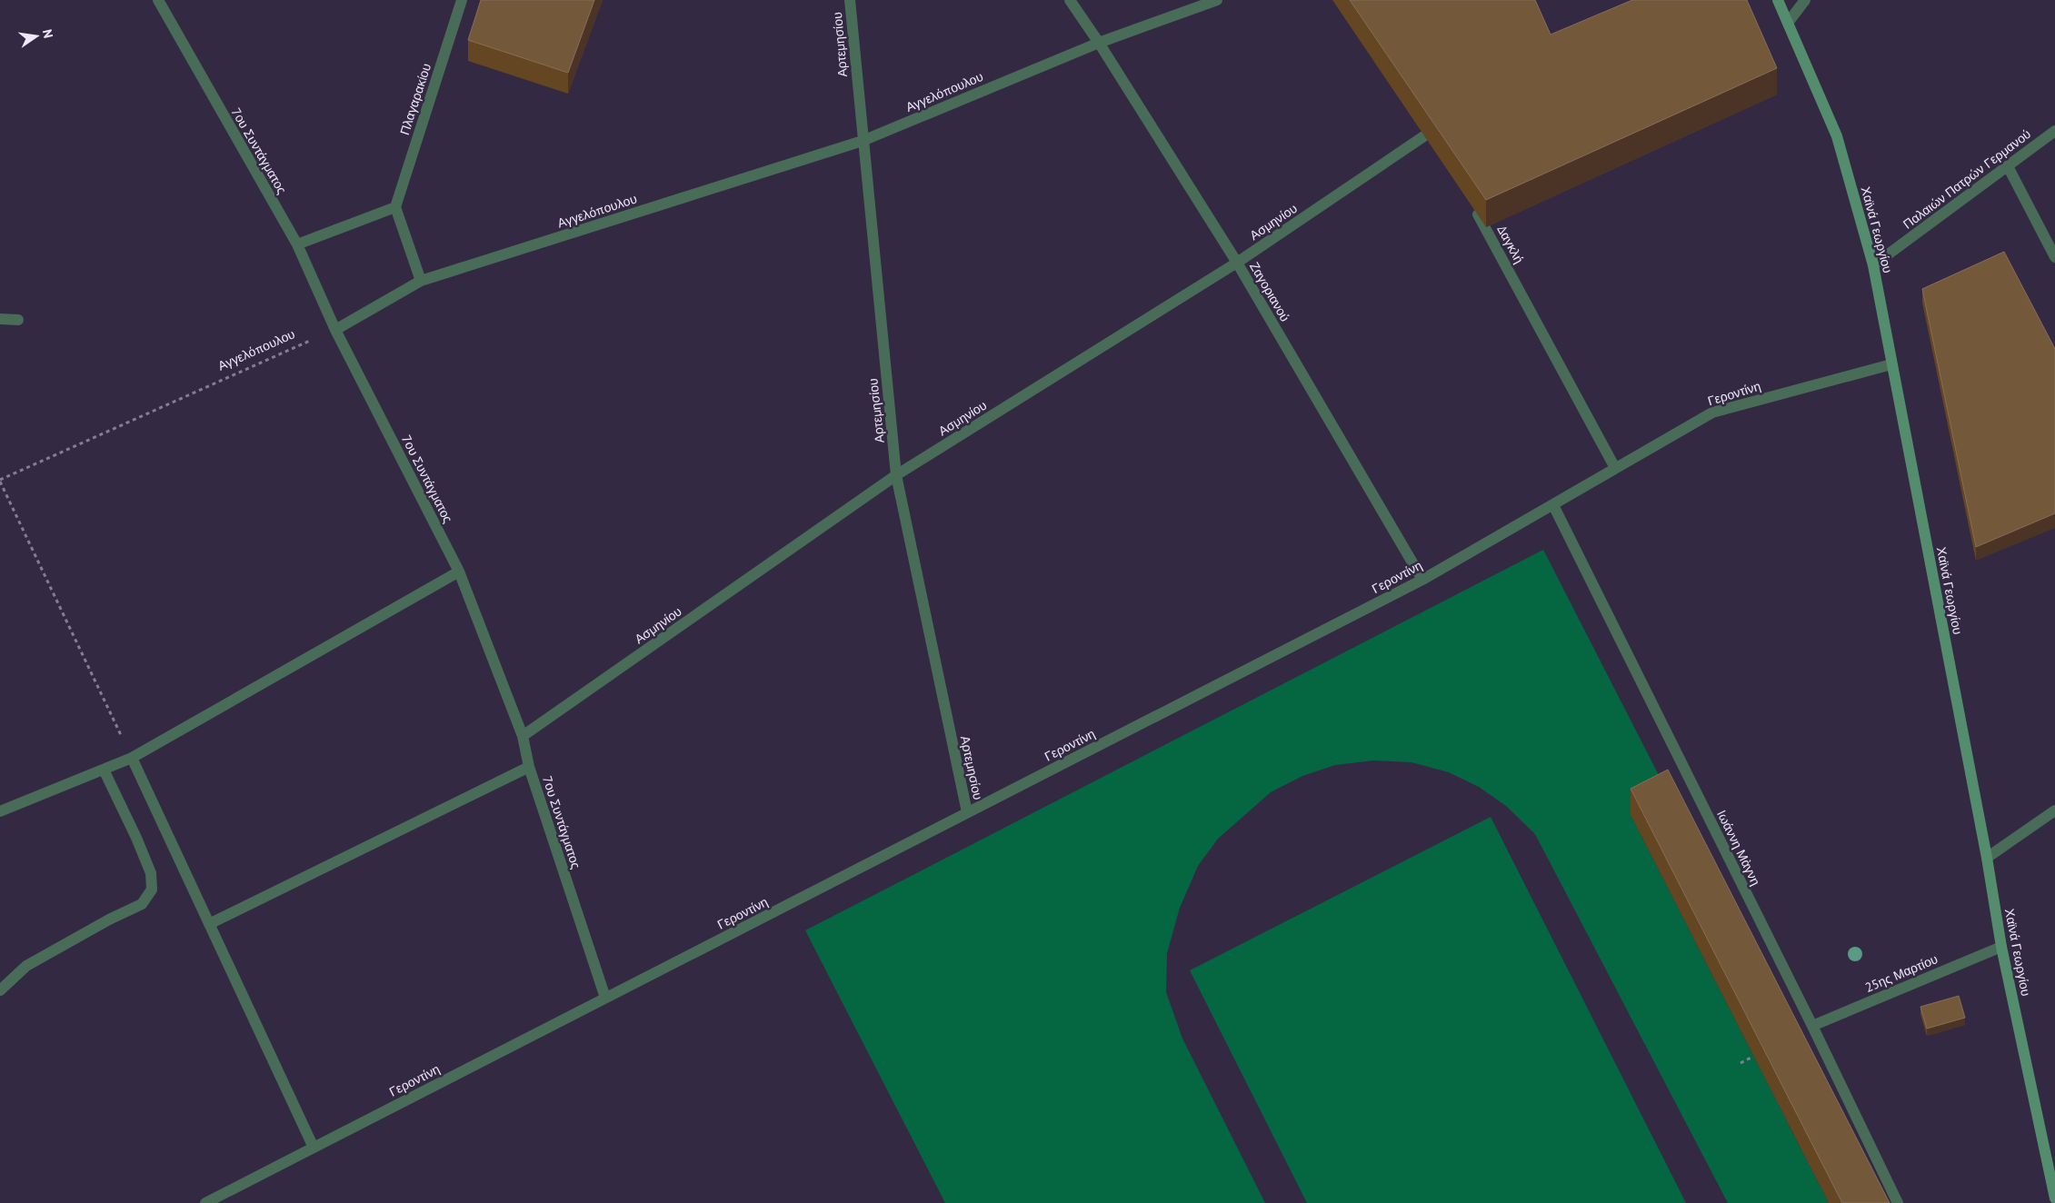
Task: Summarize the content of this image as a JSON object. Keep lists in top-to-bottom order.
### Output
{
  "streets": {
    "main road": ["Χαϊνά Γεωργίου"],
    "street": [
      "Αρτεμησίου",
      "Αγγελόπουλου",
      "Πλαγαρακίου",
      "7ου Συντάγματος",
      "Παλαιών Πατρών Γερμανού",
      "Ασμηνίου",
      "Δαγκλή",
      "Ζαγοριανού",
      "Γεροντίνη",
      "Ιωάννη Μὰγνη",
      "25ης Μαρτίου"
    ]
  },
  "crossings": [
    ["Αρτεμησίου", "Αγγελόπουλου"],
    ["Αρτεμησίου", "Ασμηνίου"],
    ["Αρτεμησίου", "Γεροντίνη"],
    ["Αγγελόπουλου", "7ου Συντάγματος"],
    ["Αγγελόπουλου", "Ζαγοριανού"],
    ["7ου Συντάγματος", "Ασμηνίου"],
    ["7ου Συντάγματος", "Γεροντίνη"],
    ["Παλαιών Πατρών Γερμανού", "Χαϊνά Γεωργίου"],
    ["Ασμηνίου", "Ζαγοριανού"],
    ["Χαϊνά Γεωργίου", "Γεροντίνη"],
    ["Χαϊνά Γεωργίου", "25ης Μαρτίου"],
    ["Δαγκλή", "Γεροντίνη"],
    ["Ζαγοριανού", "Γεροντίνη"],
    ["Γεροντίνη", "Ιωάννη Μὰγνη"],
    ["Ιωάννη Μὰγνη", "25ης Μαρτίου"]
  ],
  "north": "right"
}
